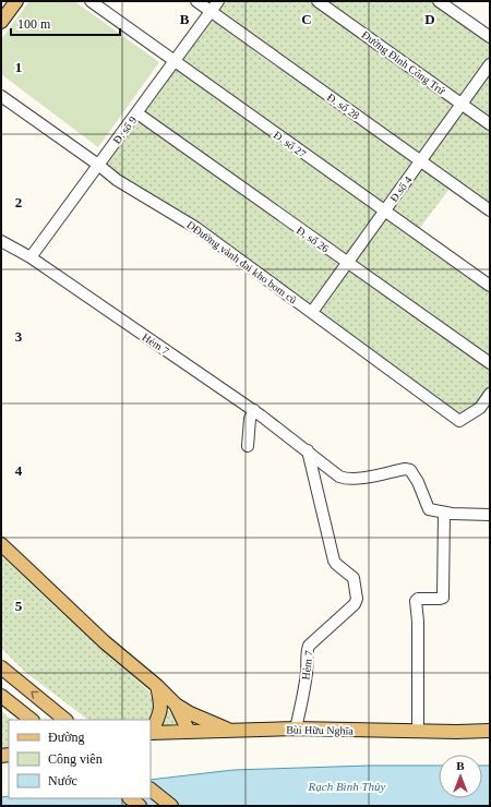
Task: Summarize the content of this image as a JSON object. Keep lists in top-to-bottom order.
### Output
{
  "streets": {
    "main road": ["Bùi Hữu Nghĩa"],
    "street": [
      "Đường Đinh Công Trứ",
      "Đ. số 28",
      "Đ. số 9",
      "Đ. số 27",
      "Đ.số 4",
      "Đ, số 26",
      "DĐường vành đai kho bom cũ",
      "Hẻm 7"
    ]
  },
  "crossings": [
    ["Đường Đinh Công Trứ", "Đ.số 4"],
    ["Đ. số 28", "Đ. số 9"],
    ["Đ. số 28", "Đ.số 4"],
    ["Đ. số 9", "Đ. số 27"],
    ["Đ. số 9", "Đ, số 26"],
    ["Đ. số 9", "DĐường vành đai kho bom cũ"],
    ["Đ. số 9", "Hẻm 7"],
    ["Đ. số 27", "Đ.số 4"],
    ["Đ.số 4", "Đ, số 26"],
    ["Đ.số 4", "DĐường vành đai kho bom cũ"],
    ["Hẻm 7", "Bùi Hữu Nghĩa"]
  ],
  "water": ["Rạch Bình Thủy"],
  "legend": ["Đường", "Công viên", "Nước"],
  "scale_bar": "100 m",
  "north": "top",
  "grid": {
    "columns": ["B", "C", "D"],
    "rows": [
      "1",
      "2",
      "3",
      "4",
      "5"
    ]
  }
}
